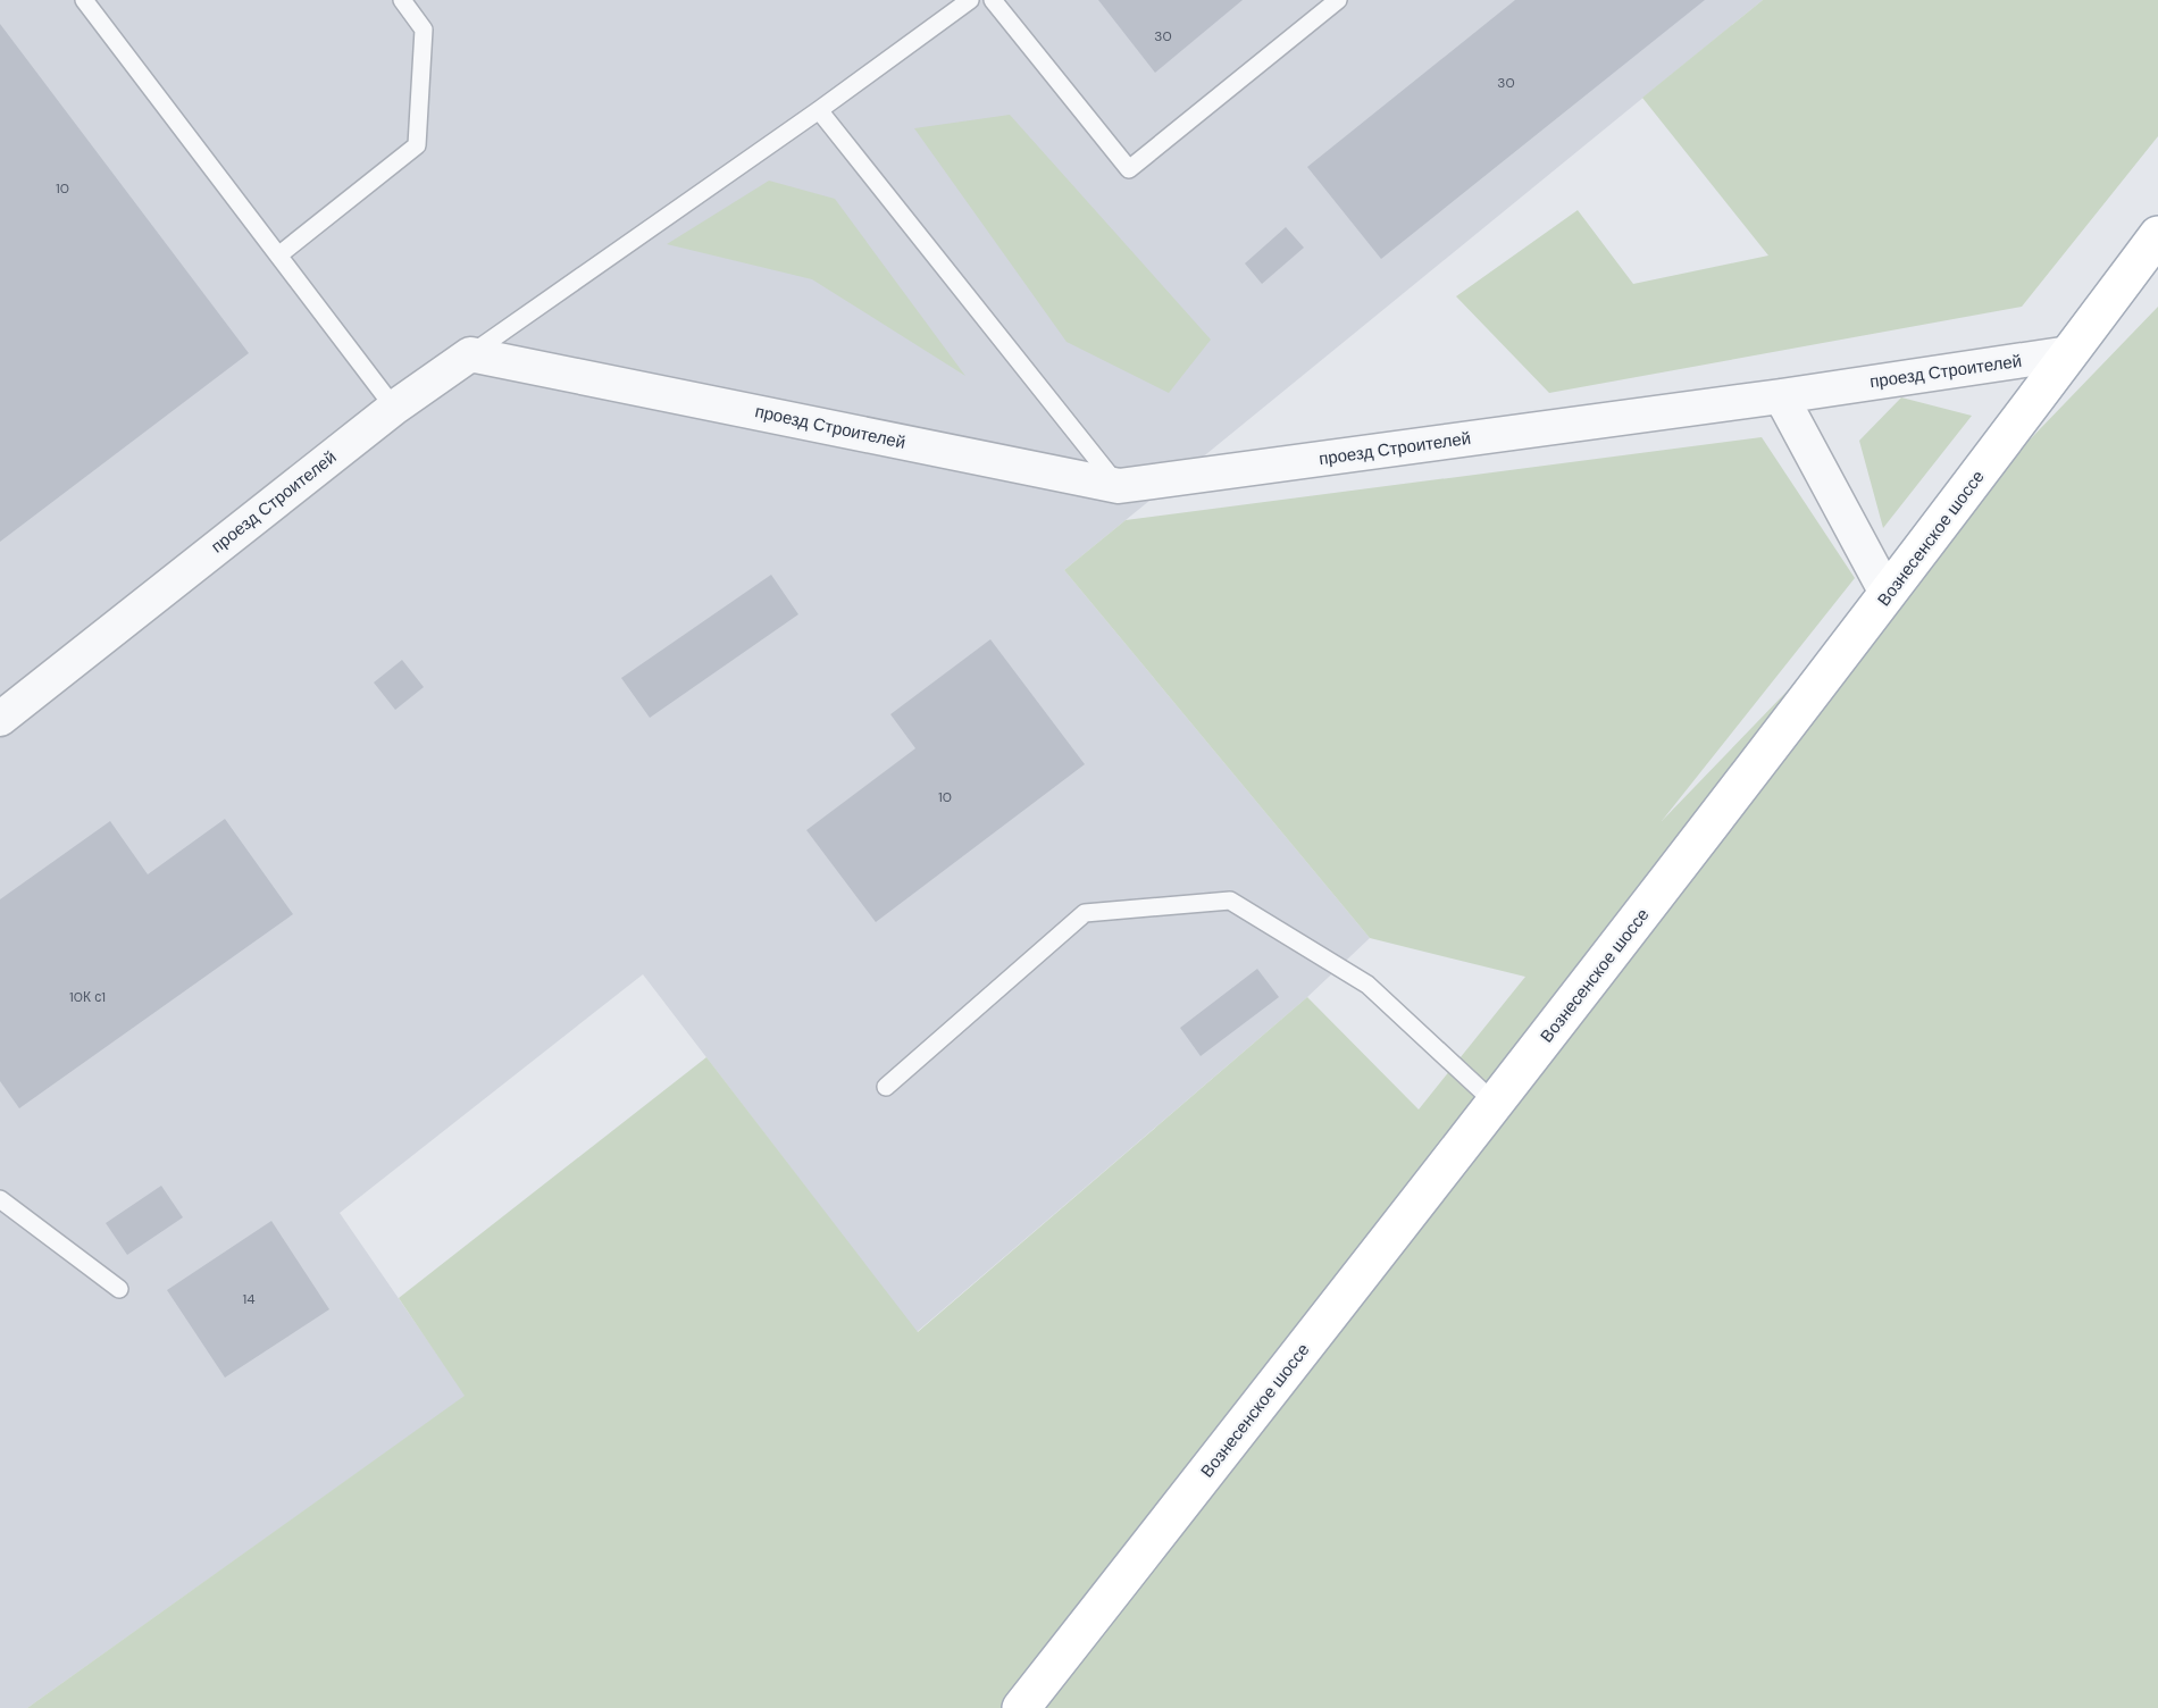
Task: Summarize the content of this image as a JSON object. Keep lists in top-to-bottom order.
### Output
{
  "streets": {
    "main road": ["Вознесенское шоссе"],
    "street": ["проезд Строителей"]
  },
  "crossings": [
    ["проезд Строителей", "Вознесенское шоссе"]
  ],
  "house_numbers": [
    "30",
    "30",
    "10",
    "10",
    "10К с1",
    "14"
  ]
}
